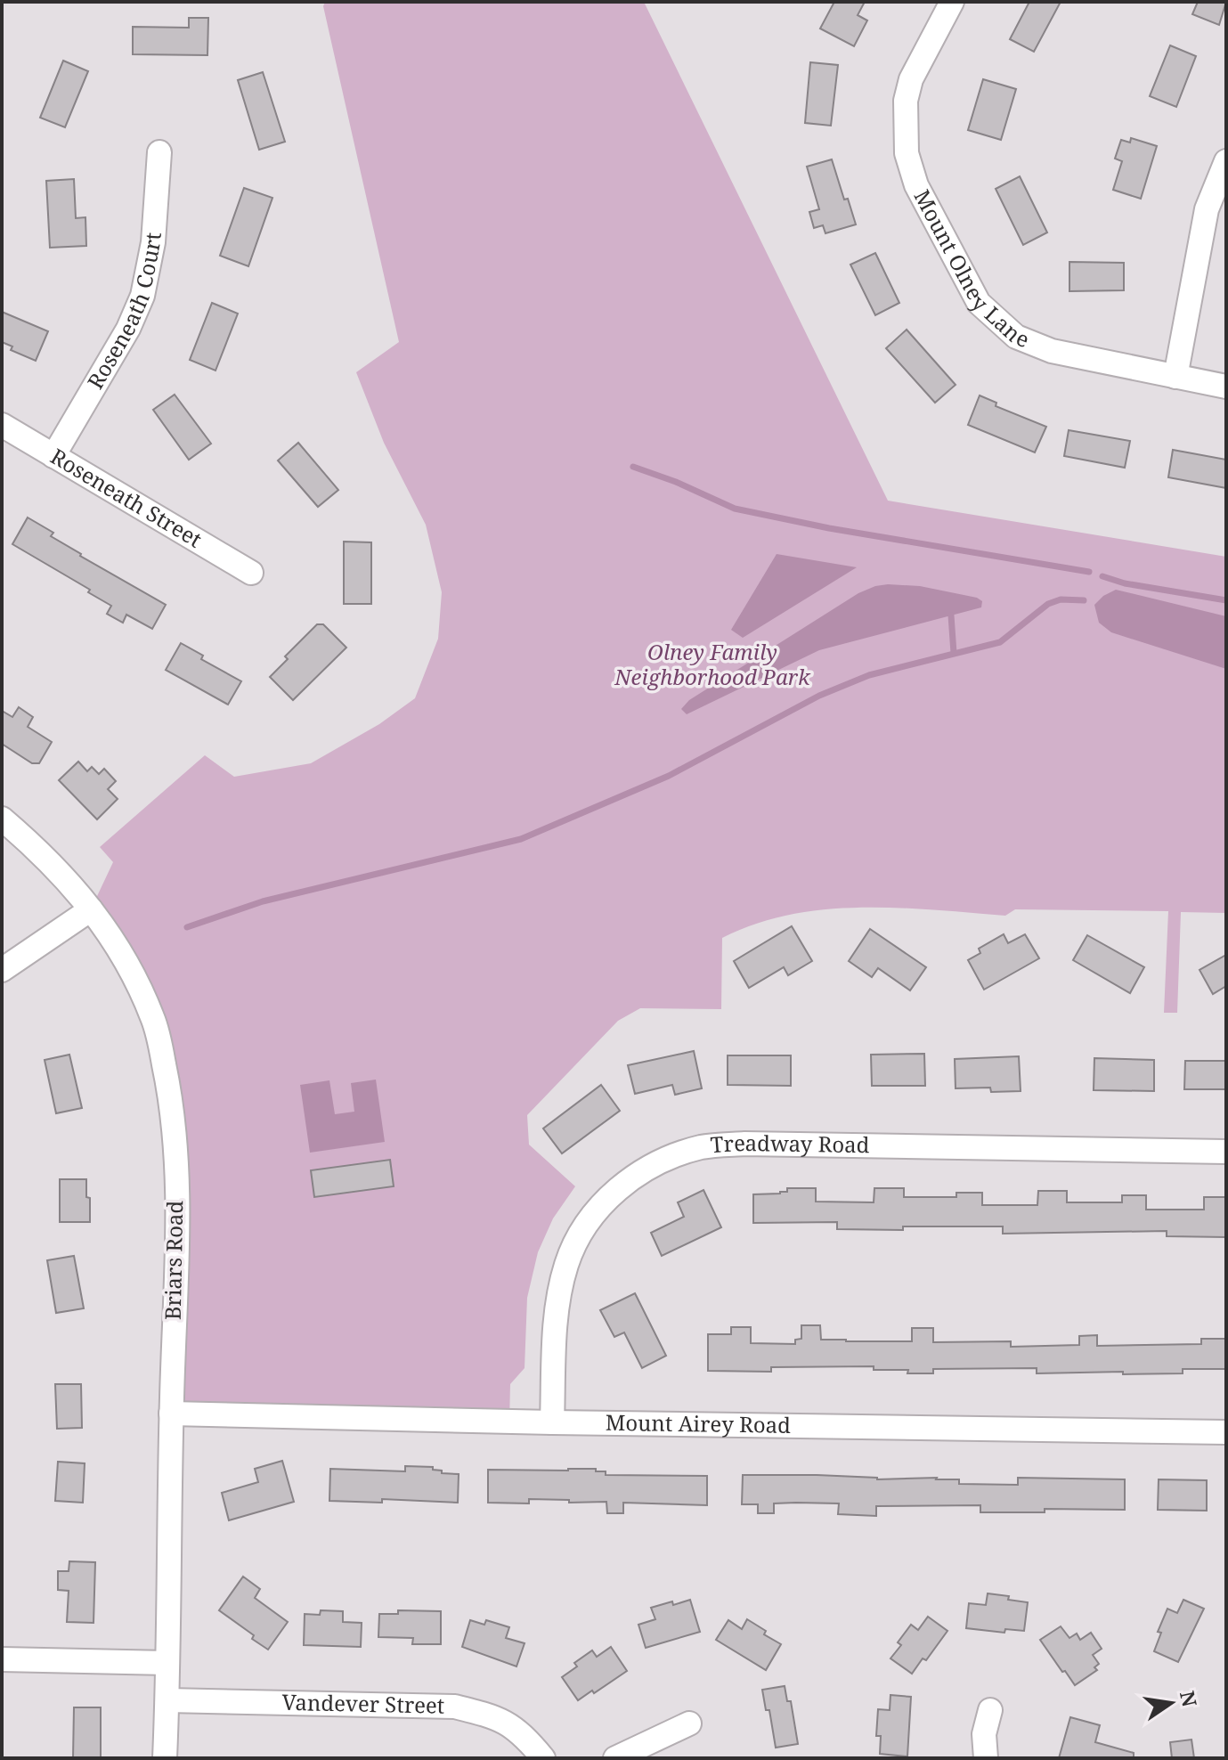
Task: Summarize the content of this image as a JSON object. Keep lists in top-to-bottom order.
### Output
{
  "streets": {
    "street": [
      "Mount Olney Lane",
      "Roseneath Court",
      "Roseneath Street",
      "Treadway Road",
      "Briars Road",
      "Mount Airey Road",
      "Vandever Street"
    ]
  },
  "crossings": [
    ["Roseneath Court", "Roseneath Street"],
    ["Treadway Road", "Mount Airey Road"],
    ["Briars Road", "Mount Airey Road"],
    ["Briars Road", "Vandever Street"]
  ],
  "parks": ["Olney Family Neighborhood Park"],
  "north": "right"
}
